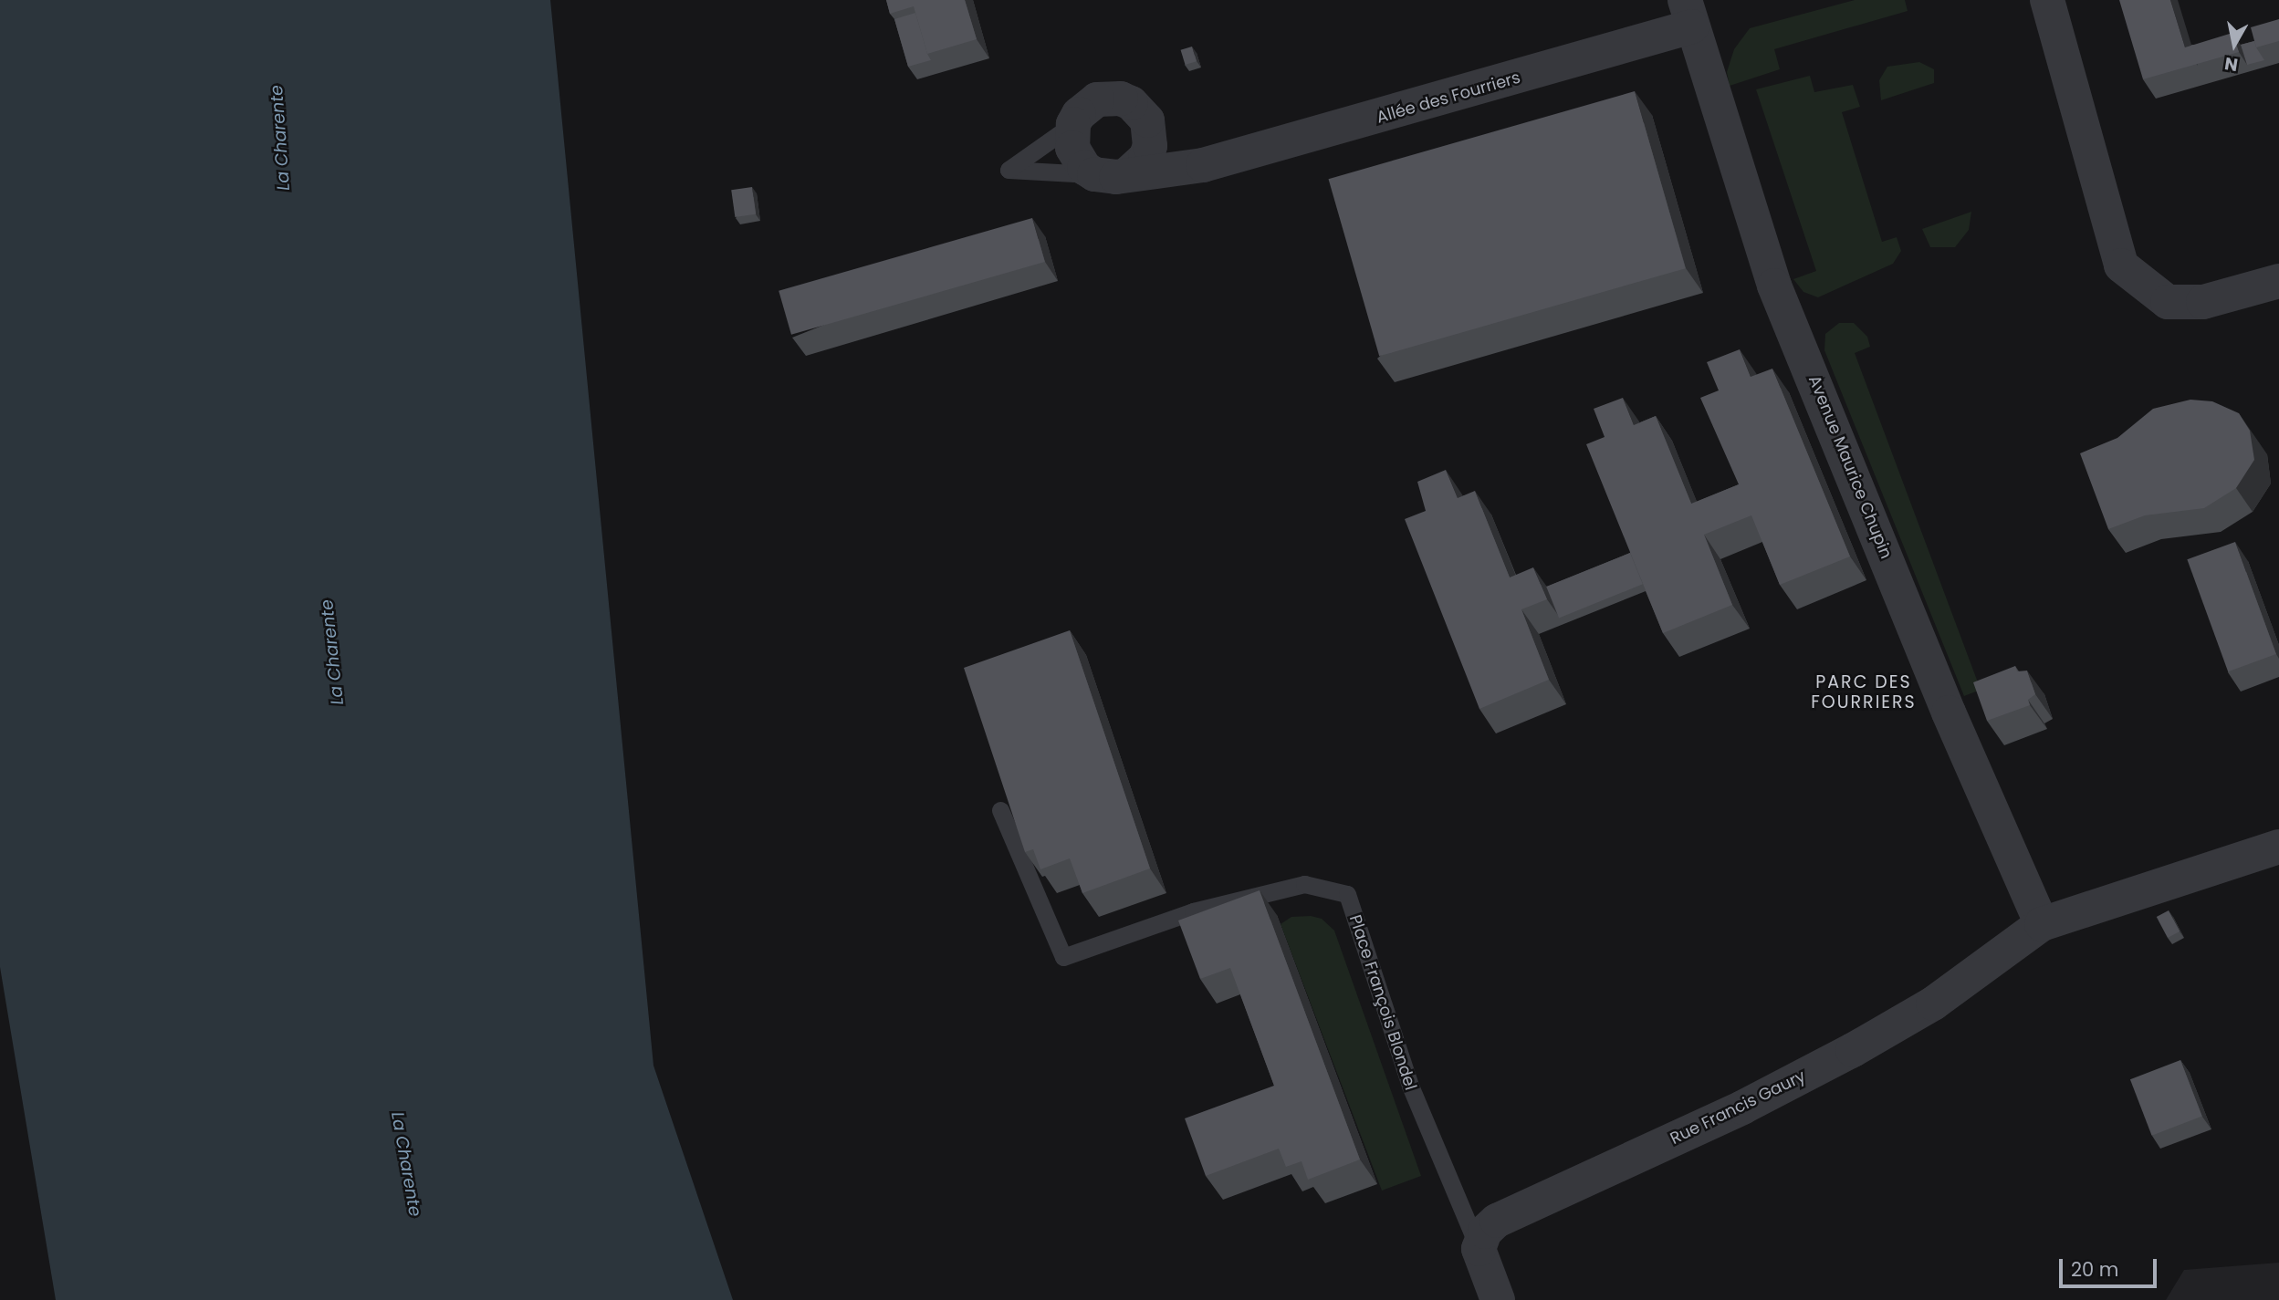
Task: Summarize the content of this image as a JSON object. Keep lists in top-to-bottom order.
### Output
{
  "streets": {
    "street": ["Allée des Fourriers", "Avenue Maurice Chupin", "Rue Francis Gaury"],
    "lane": ["Place François Blondel"]
  },
  "crossings": [
    ["Allée des Fourriers", "Avenue Maurice Chupin"],
    ["Avenue Maurice Chupin", "Rue Francis Gaury"],
    ["Place François Blondel", "Rue Francis Gaury"]
  ],
  "districts": ["PARC DES FOURRIERS"],
  "water": ["La Charente"],
  "scale_bar": "20 m",
  "north": "bottom"
}
